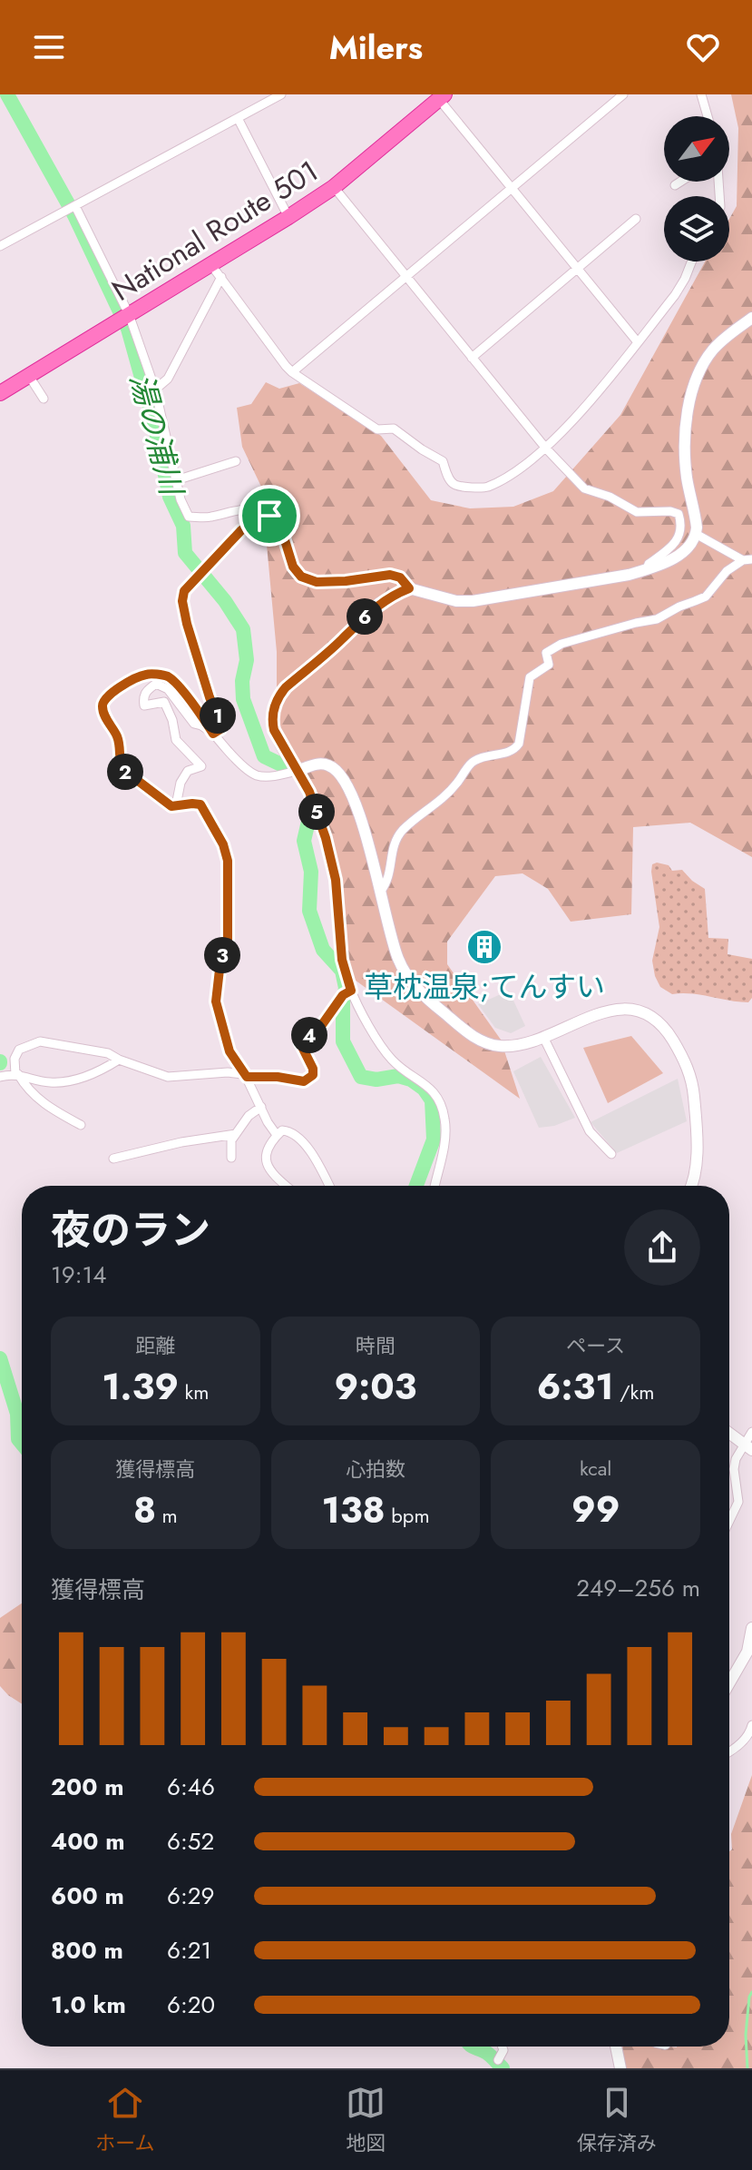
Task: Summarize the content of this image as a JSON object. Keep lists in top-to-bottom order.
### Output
{
  "streets": {
    "highway": ["National Route 501"]
  },
  "water": ["湯の浦川"],
  "places": {
    "building": ["草枕温泉;てんすい"]
  },
  "north": "top right",
  "page": {
    "header": "Milers",
    "pins": [
      "6",
      "1",
      "2",
      "5",
      "3",
      "4"
    ],
    "heading": ["夜のラン", "19:14"],
    "stats": [
      ["距離", "1.39 km"],
      ["時間", "9:03"],
      ["ペース", "6:31 /km"],
      ["獲得標高", "8 m"],
      ["心拍数", "138 bpm"],
      ["kcal", "99"]
    ],
    "chart": ["獲得標高", "249–256 m"],
    "list": [
      {
        "name": "200 m",
        "note": "6:46"
      },
      {
        "name": "400 m",
        "note": "6:52"
      },
      {
        "name": "600 m",
        "note": "6:29"
      },
      {
        "name": "800 m",
        "note": "6:21"
      },
      {
        "name": "1.0 km",
        "note": "6:20"
      }
    ],
    "tabs": ["ホーム", "地図", "保存済み"]
  }
}
